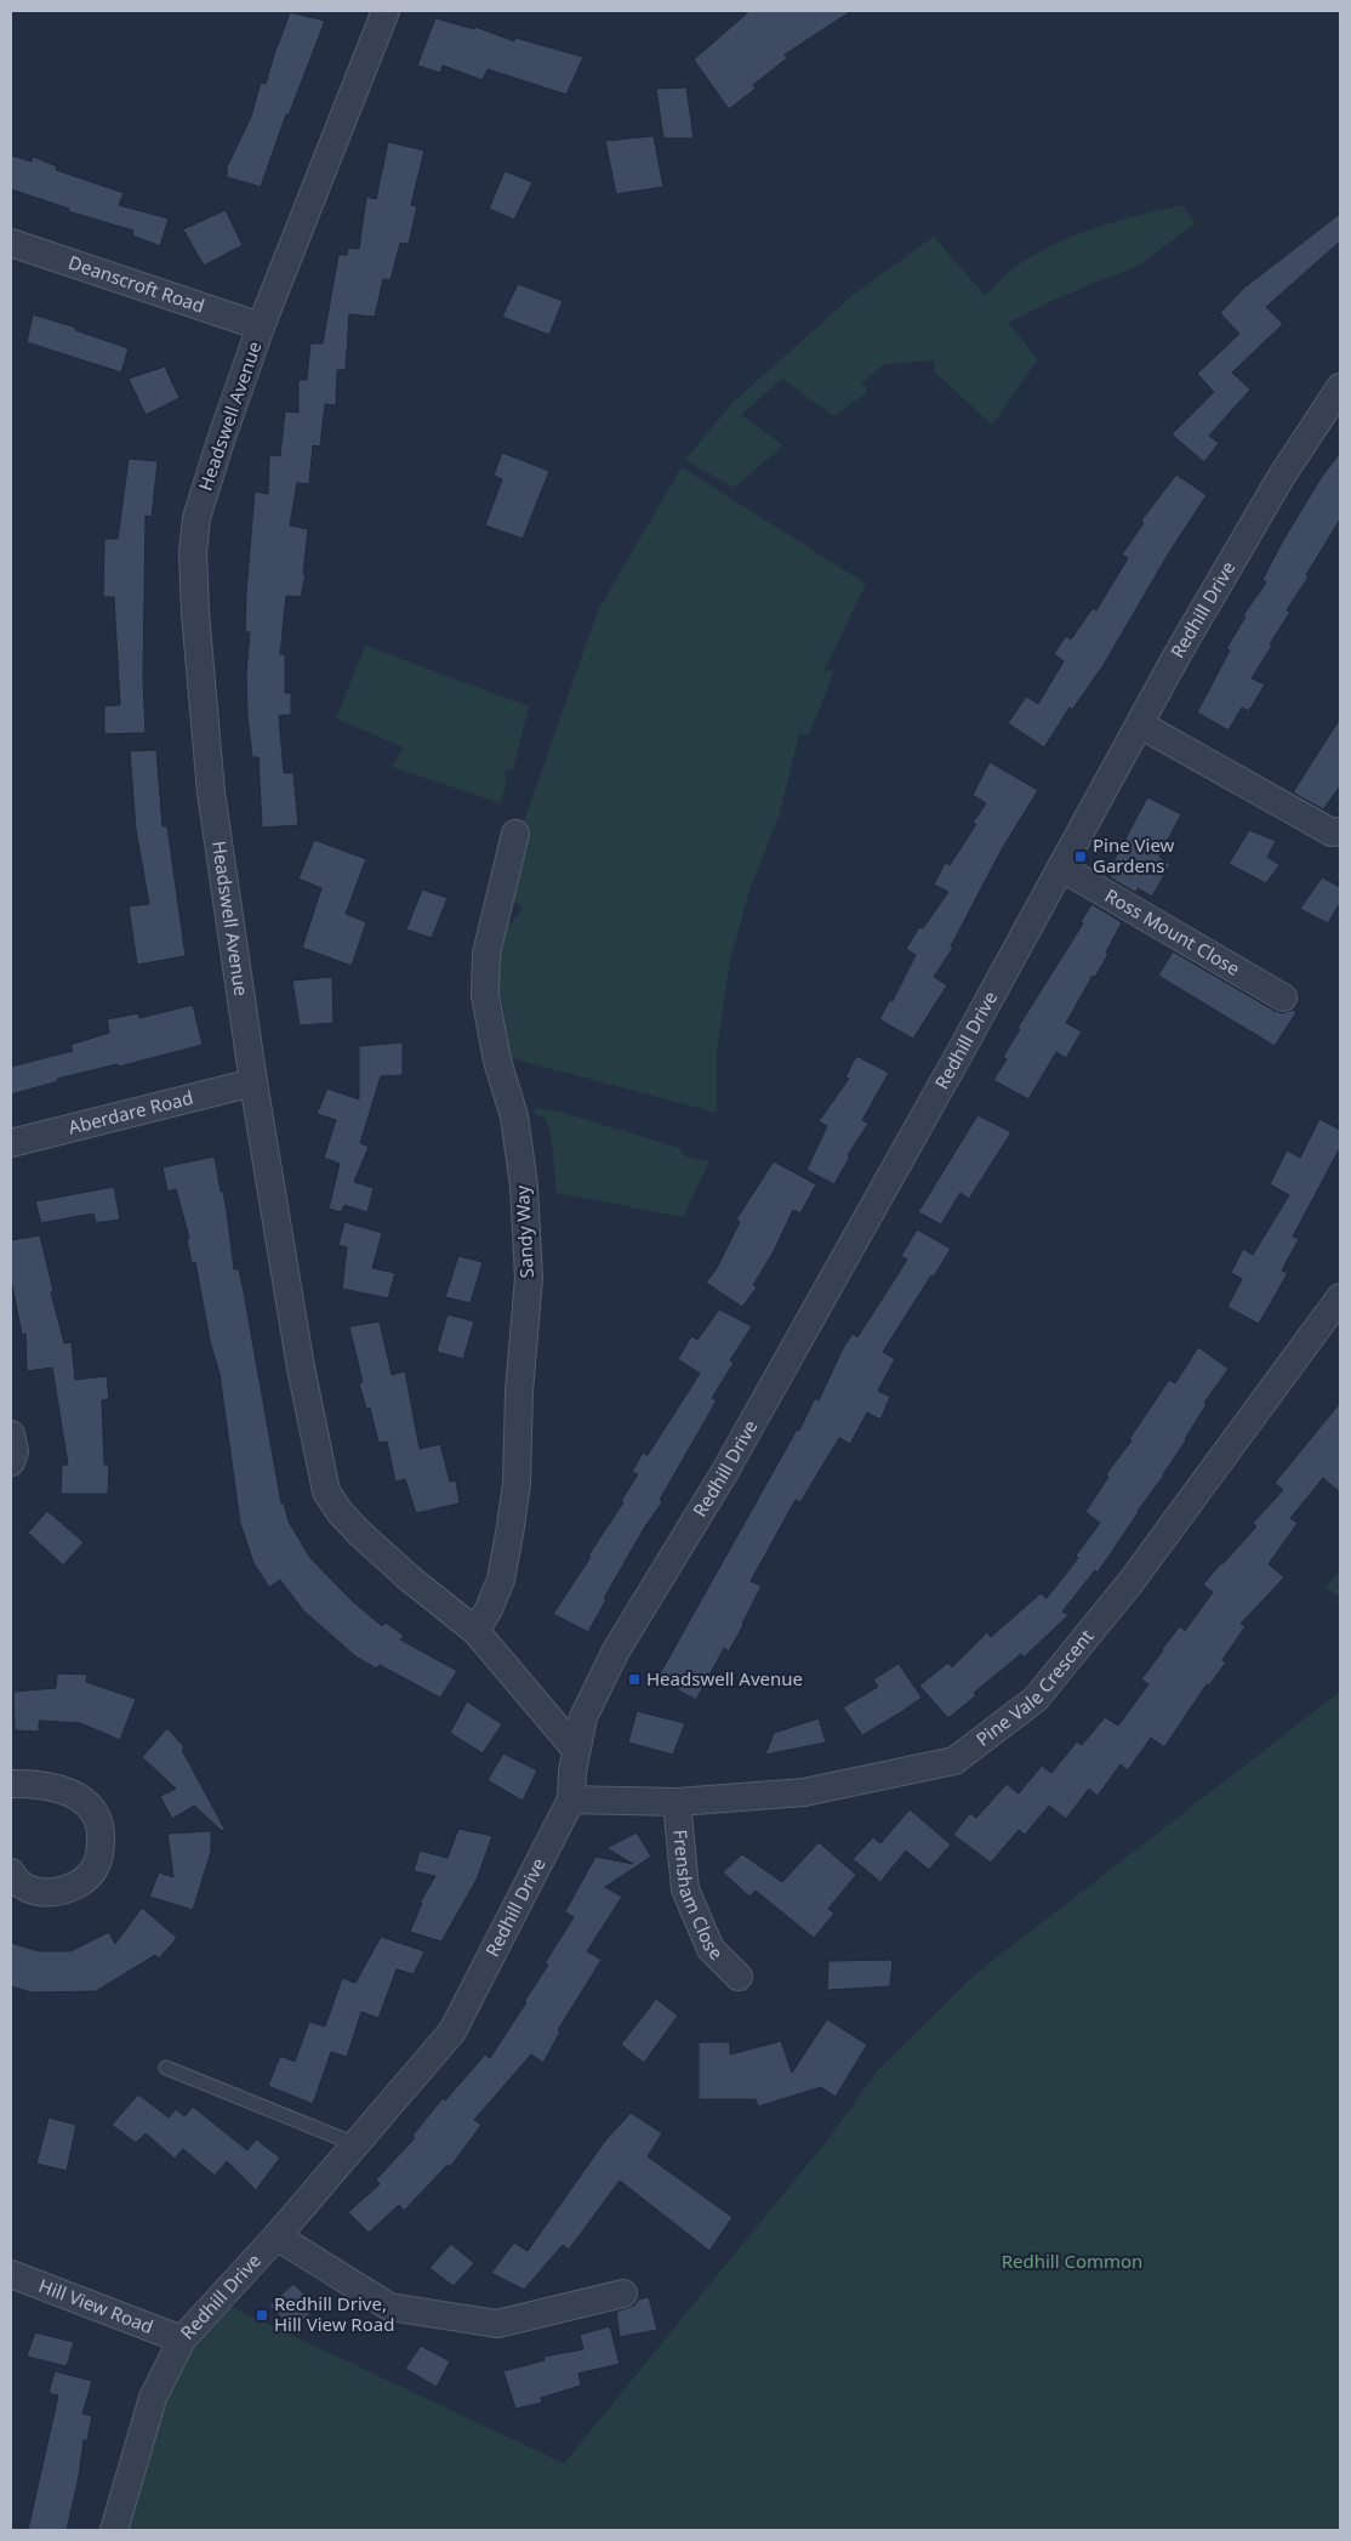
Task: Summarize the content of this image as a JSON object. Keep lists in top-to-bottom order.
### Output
{
  "streets": {
    "street": [
      "Deanscroft Road",
      "Headswell Avenue",
      "Redhill Drive",
      "Ross Mount Close",
      "Aberdare Road",
      "Sandy Way",
      "Pine Vale Crescent",
      "Frensham Close",
      "Hill View Road"
    ]
  },
  "crossings": [
    ["Deanscroft Road", "Headswell Avenue"],
    ["Headswell Avenue", "Redhill Drive"],
    ["Headswell Avenue", "Aberdare Road"],
    ["Headswell Avenue", "Sandy Way"],
    ["Redhill Drive", "Ross Mount Close"],
    ["Redhill Drive", "Pine Vale Crescent"],
    ["Redhill Drive", "Hill View Road"],
    ["Pine Vale Crescent", "Frensham Close"]
  ],
  "parks": ["Redhill Common"],
  "places": {
    "transit": ["Pine View Gardens", "Headswell Avenue", "Redhill Drive, Hill View Road"]
  }
}
